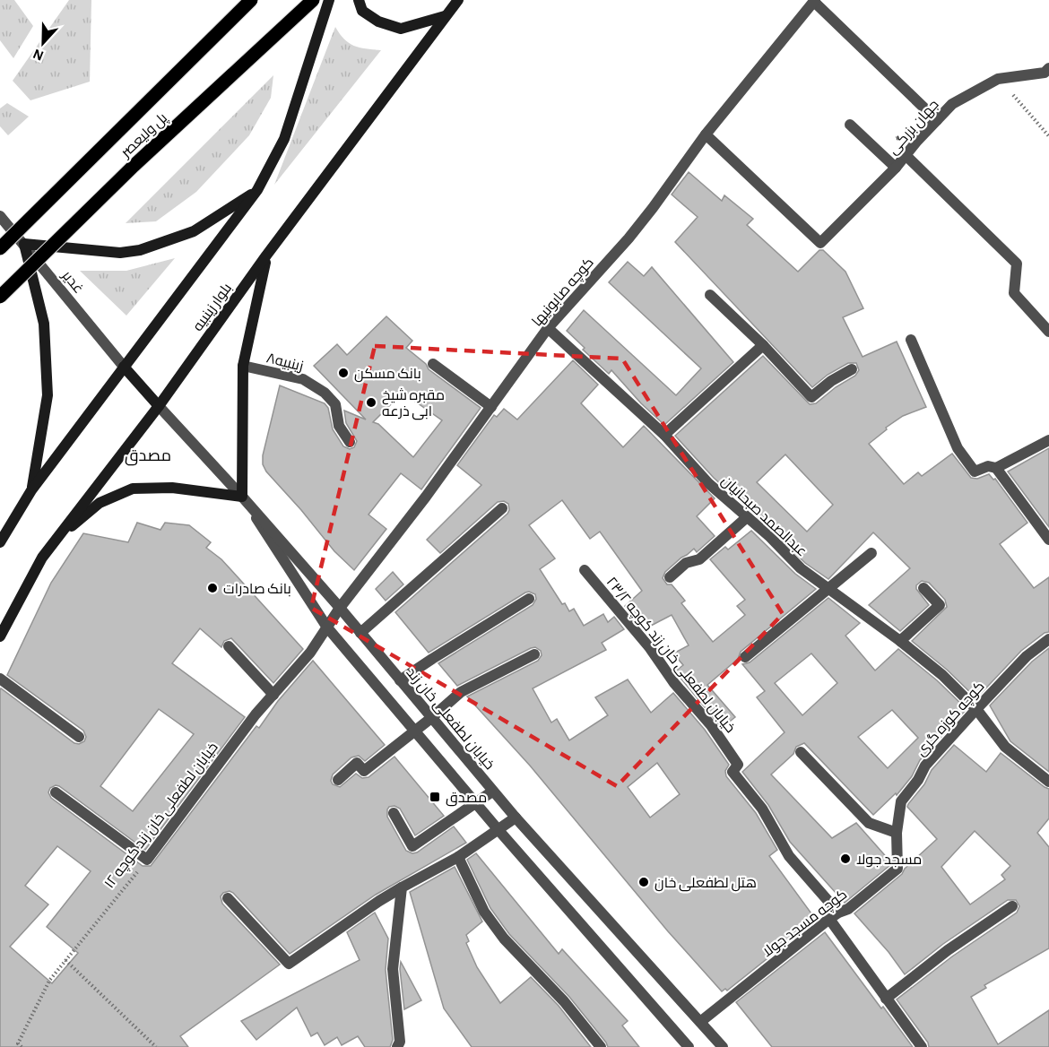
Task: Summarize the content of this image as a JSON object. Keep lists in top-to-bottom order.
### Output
{
  "streets": {
    "main road": ["پل ولیعصر", "بلوار زینبیه"],
    "street": [
      "جهان بزرگی",
      "غدیر",
      "کوچه صابونیها",
      "زینبیه۸",
      "عبدالصمد صبحانیان",
      "خیابان لطفعلی خان زند کوچه ۲۳/۲",
      "خیابان لطفعلی خان زند",
      "کوچه کوزه گری",
      "خیابان لطفعلی خان زند کوچه ۱۲",
      "کوچه مسجد جولا"
    ]
  },
  "crossings": [
    ["جهان بزرگی", "کوچه صابونیها"],
    ["کوچه صابونیها", "عبدالصمد صبحانیان"],
    ["کوچه صابونیها", "خیابان لطفعلی خان زند"],
    ["کوچه صابونیها", "خیابان لطفعلی خان زند کوچه ۱۲"],
    ["بلوار زینبیه", "خیابان لطفعلی خان زند"],
    ["عبدالصمد صبحانیان", "کوچه کوزه گری"],
    ["خیابان لطفعلی خان زند کوچه ۲۳/۲", "کوچه مسجد جولا"],
    ["خیابان لطفعلی خان زند", "خیابان لطفعلی خان زند کوچه ۱۲"],
    ["خیابان لطفعلی خان زند", "کوچه مسجد جولا"],
    ["کوچه کوزه گری", "کوچه مسجد جولا"]
  ],
  "districts": ["مصدق"],
  "places": {
    "other": [
      "بانک مسکن",
      "مقبره شیخ ابی ذرعه",
      "بانک صادرات",
      "مسجد جولا",
      "هتل لطفعلی خان"
    ],
    "transit": ["مصدق"]
  },
  "north": "bottom"
}
